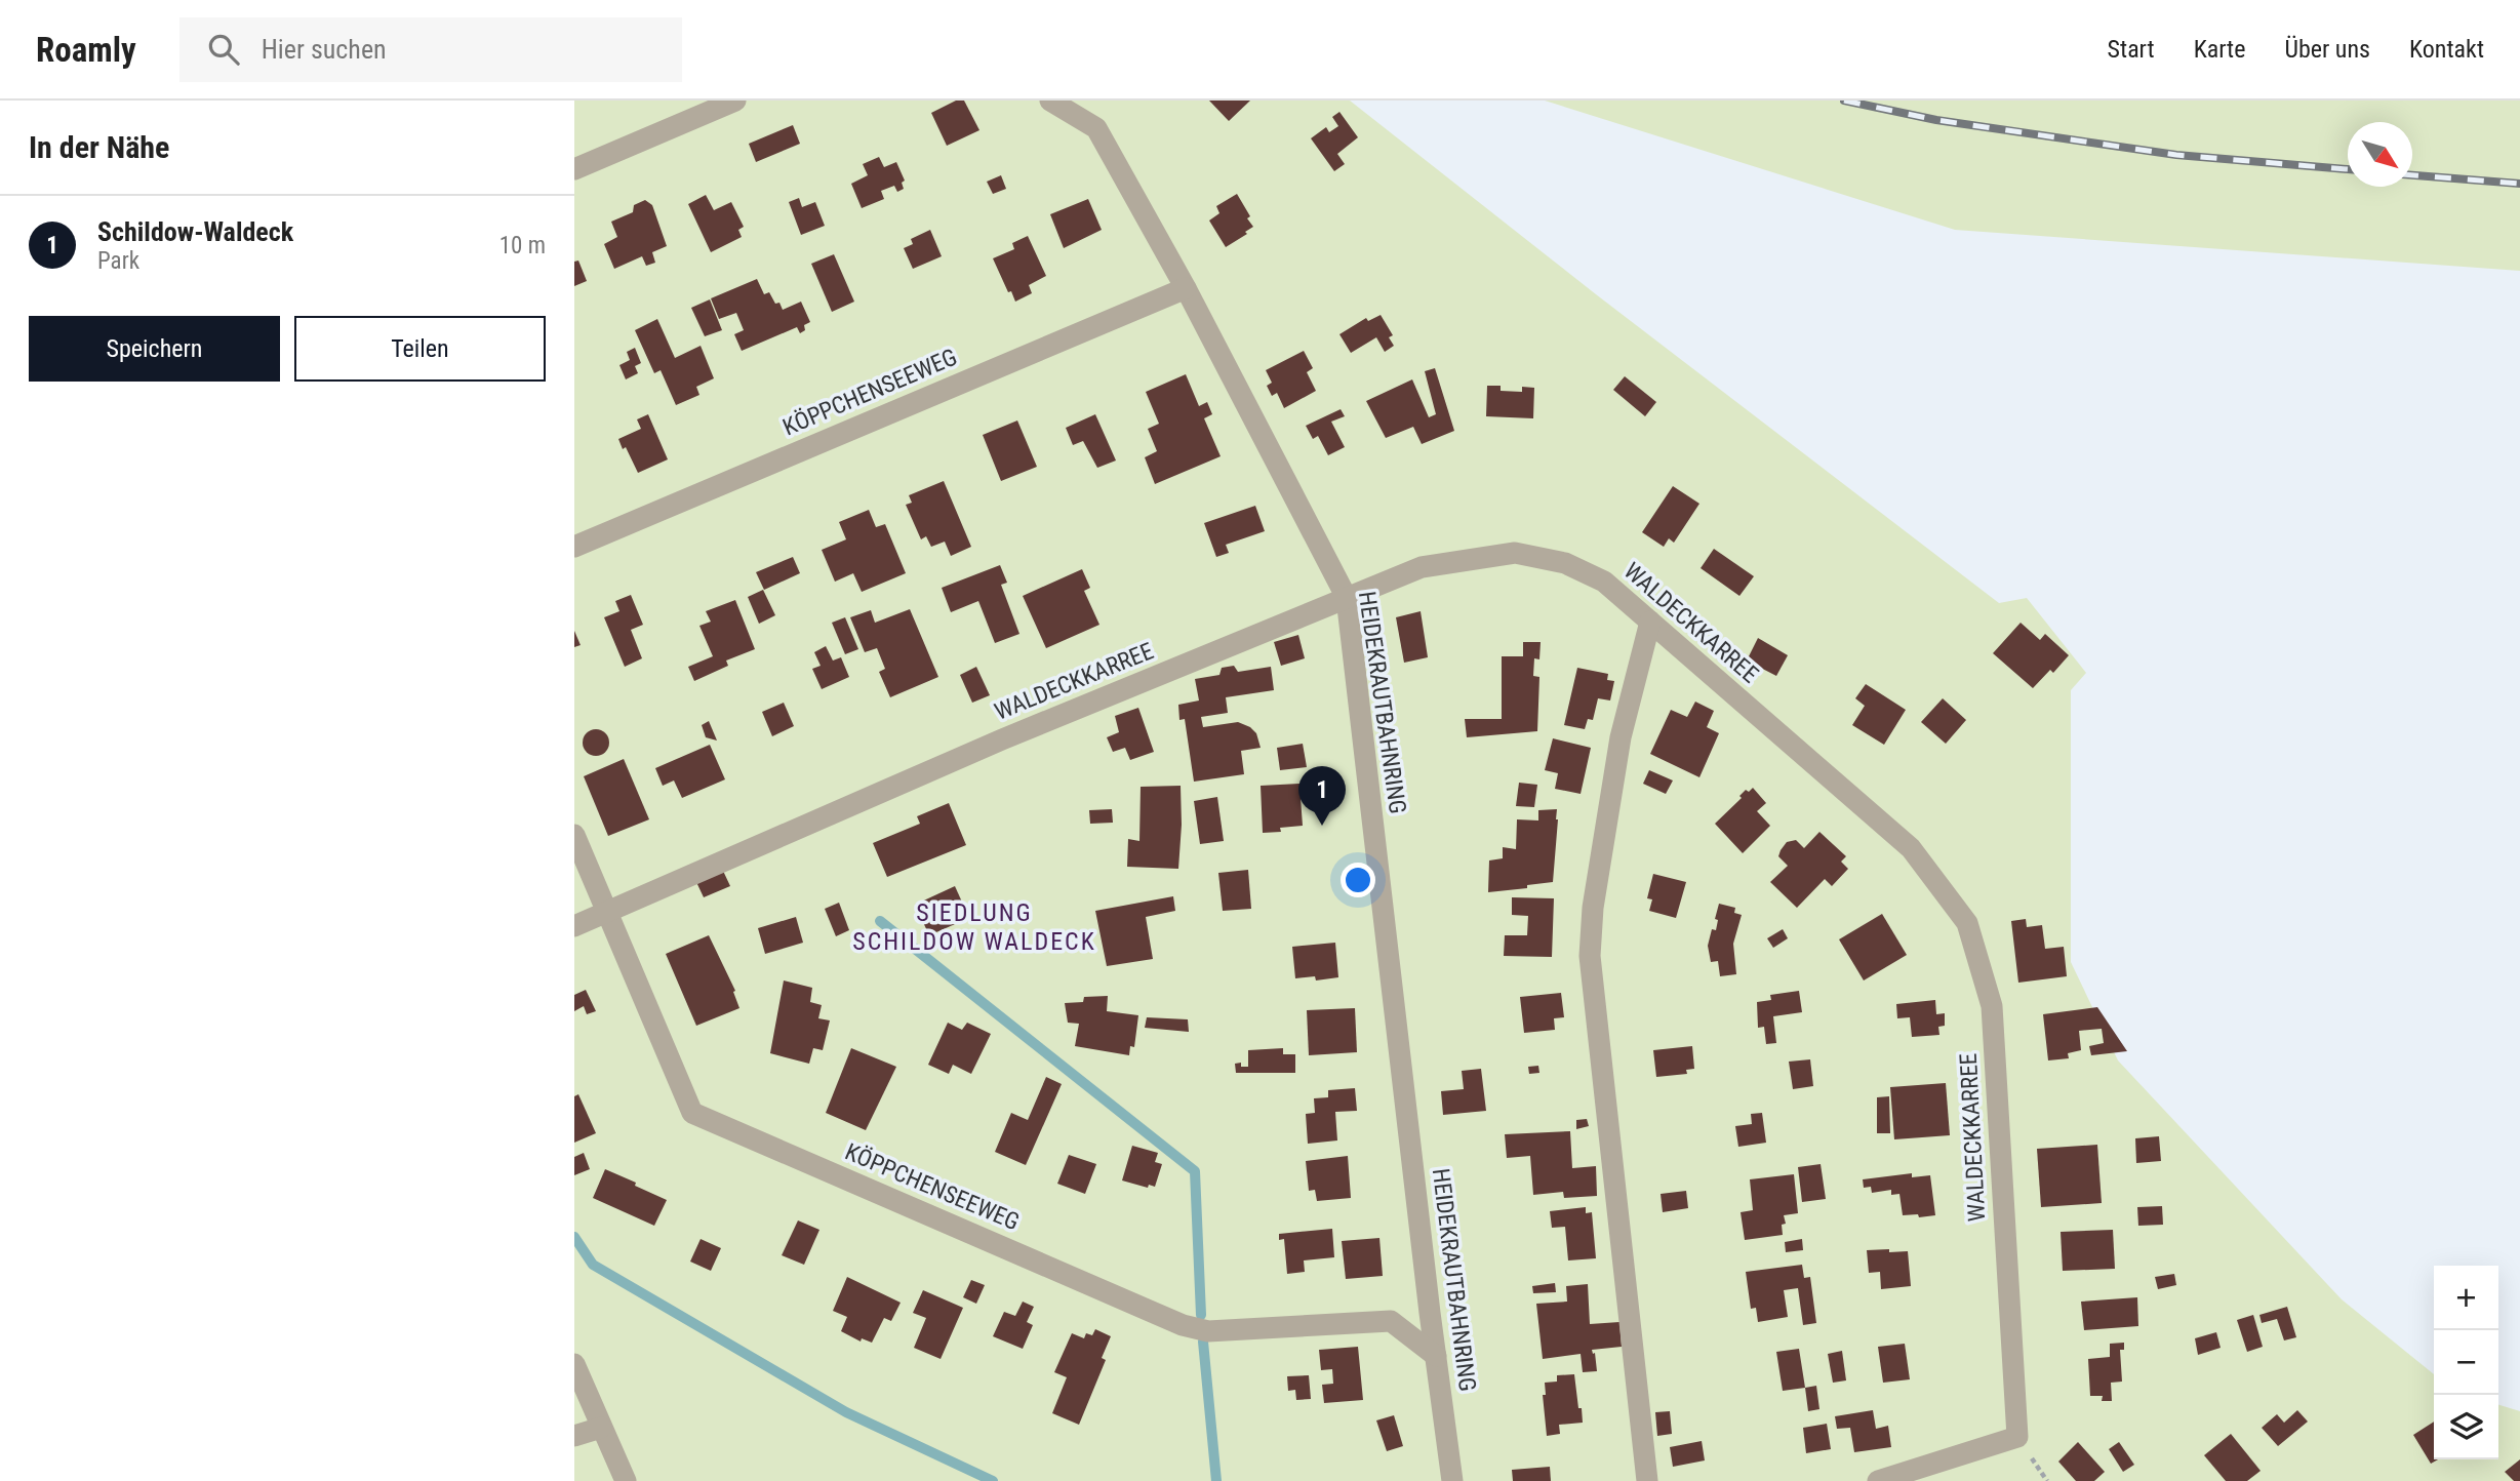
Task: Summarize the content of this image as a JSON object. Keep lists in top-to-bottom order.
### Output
{
  "streets": {
    "street": ["KÖPPCHENSEEWEG", "WALDECKKARREE", "HEIDEKRAUTBAHNRING"]
  },
  "crossings": [
    ["KÖPPCHENSEEWEG", "WALDECKKARREE"],
    ["KÖPPCHENSEEWEG", "HEIDEKRAUTBAHNRING"],
    ["WALDECKKARREE", "HEIDEKRAUTBAHNRING"]
  ],
  "districts": ["SIEDLUNG SCHILDOW WALDECK"],
  "north": "bottom right",
  "page": {
    "header": "Roamly",
    "search": "Hier suchen",
    "nav": [
      "Start",
      "Karte",
      "Über uns",
      "Kontakt"
    ],
    "heading": "In der Nähe",
    "list": [
      {
        "mark": "1",
        "name": "Schildow-Waldeck",
        "note": "Park",
        "value": "10 m"
      }
    ],
    "buttons": ["Speichern", "Teilen"],
    "pins": "1",
    "map_buttons": ["+", "−"]
  }
}
